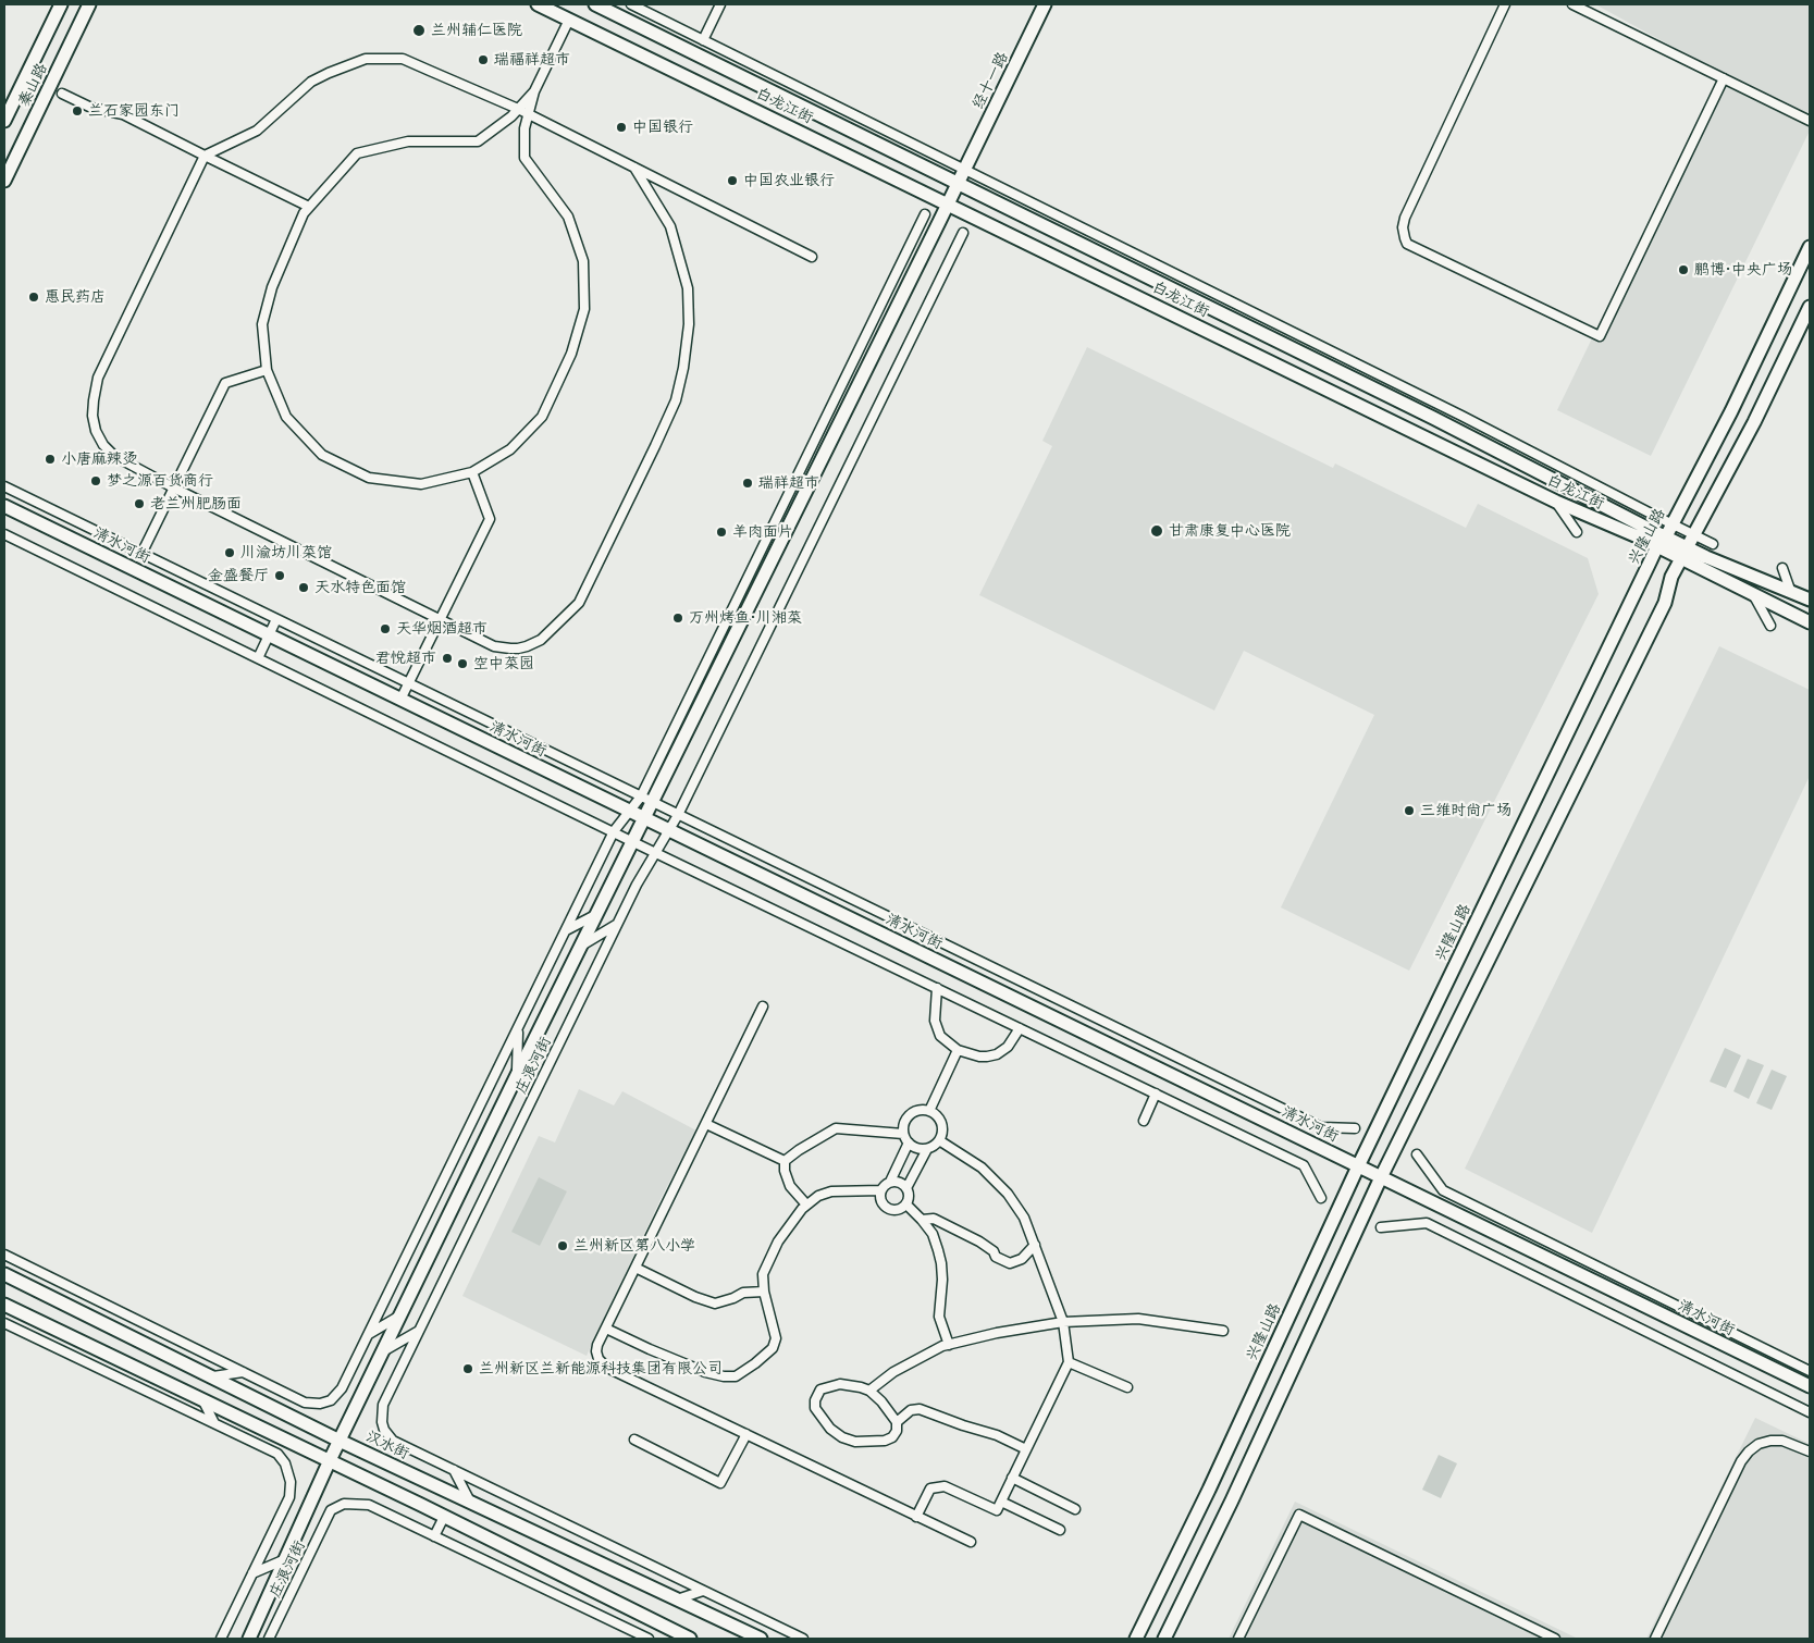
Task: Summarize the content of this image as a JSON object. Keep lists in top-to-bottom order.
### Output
{
  "streets": {
    "street": [
      "经十一路",
      "秦山路",
      "白龙江街",
      "兴隆山路",
      "清水河街",
      "庄浪河街",
      "汉水街"
    ]
  },
  "crossings": [
    ["经十一路", "白龙江街"],
    ["经十一路", "清水河街"],
    ["经十一路", "汉水街"],
    ["白龙江街", "兴隆山路"],
    ["兴隆山路", "清水河街"],
    ["清水河街", "庄浪河街"]
  ],
  "places": [
    "兰州辅仁医院",
    "瑞福祥超市",
    "兰石家园东门",
    "中国银行",
    "中国农业银行",
    "鹏博·中央广场",
    "惠民药店",
    "小唐麻辣烫",
    "梦之源百货商行",
    "瑞祥超市",
    "老兰州肥肠面",
    "甘肃康复中心医院",
    "羊肉面片",
    "川渝坊川菜馆",
    "金盛餐厅",
    "天水特色面馆",
    "万州烤鱼·川湘菜",
    "天华烟酒超市",
    "君悦超市",
    "空中菜园",
    "三维时尚广场",
    "兰州新区第八小学",
    "兰州新区兰新能源科技集团有限公司"
  ]
}
